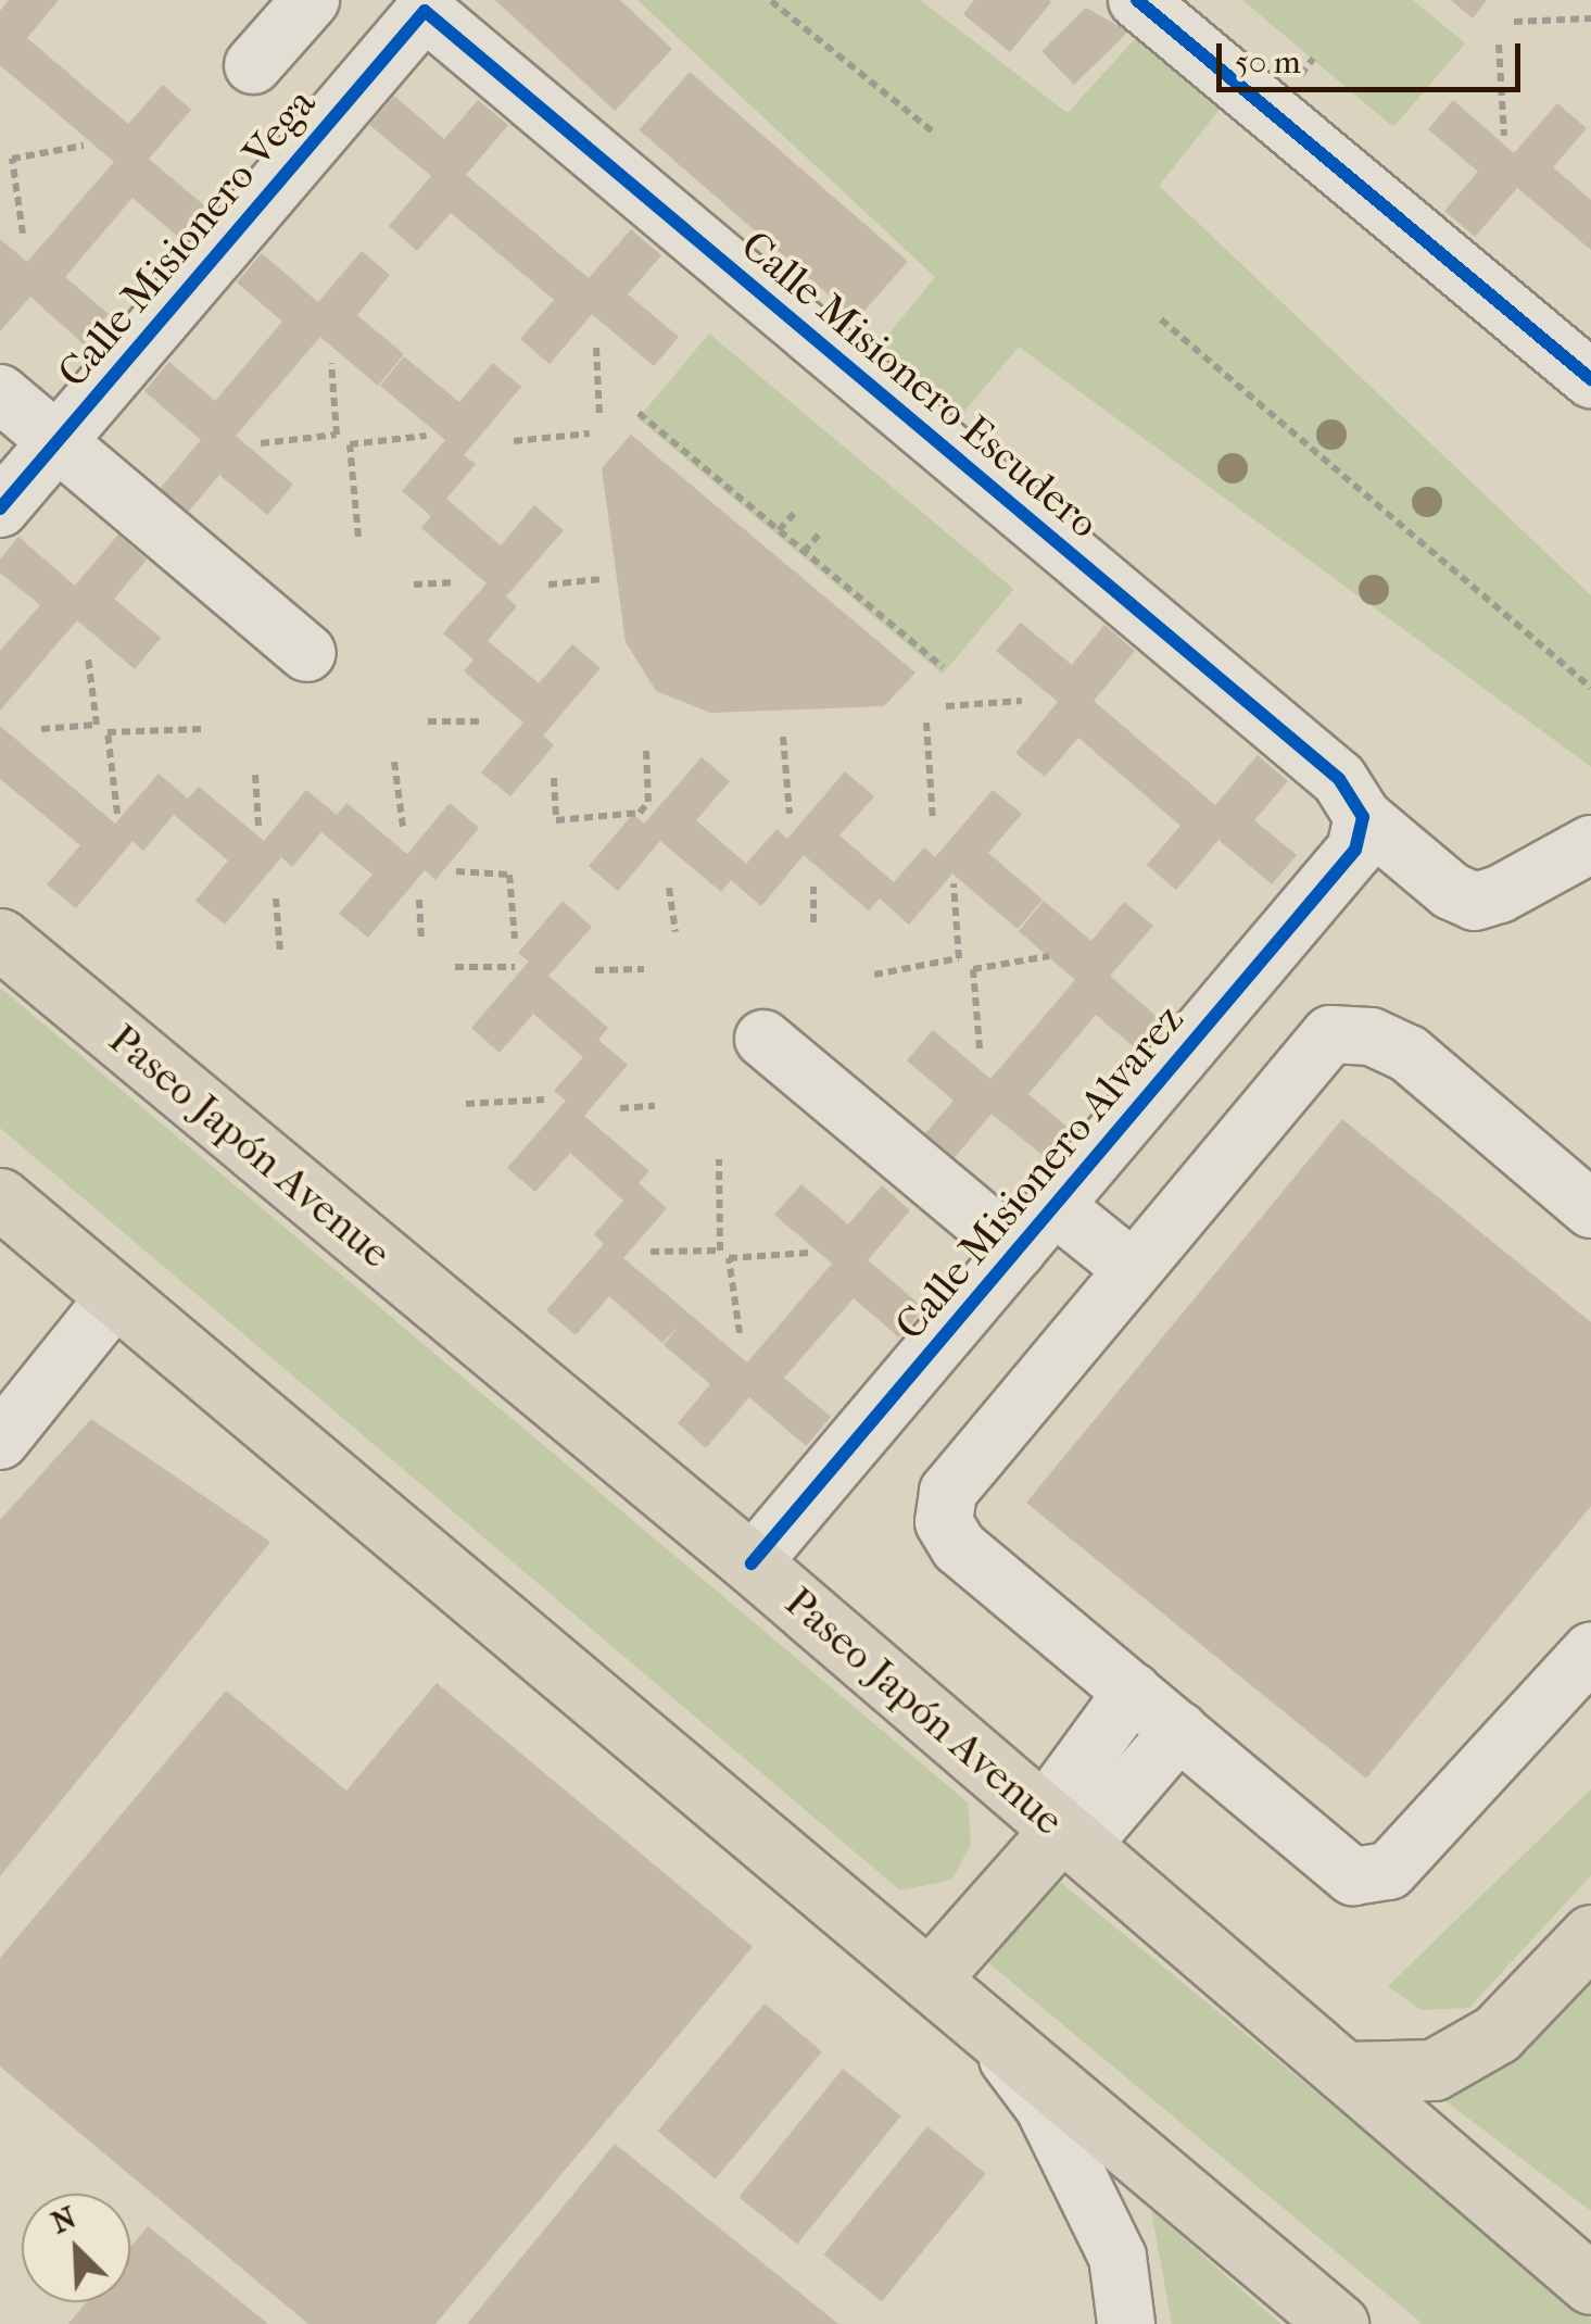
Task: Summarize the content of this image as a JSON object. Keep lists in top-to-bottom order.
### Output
{
  "streets": {
    "main road": ["Paseo Japón Avenue"],
    "street": ["Calle Misionero Vega", "Calle Misionero Escudero", "Calle Misionero Alvarez"]
  },
  "crossings": [
    ["Calle Misionero Vega", "Calle Misionero Escudero"],
    ["Calle Misionero Escudero", "Calle Misionero Alvarez"],
    ["Paseo Japón Avenue", "Calle Misionero Alvarez"]
  ],
  "scale_bar": "50 m",
  "north": "top left"
}
